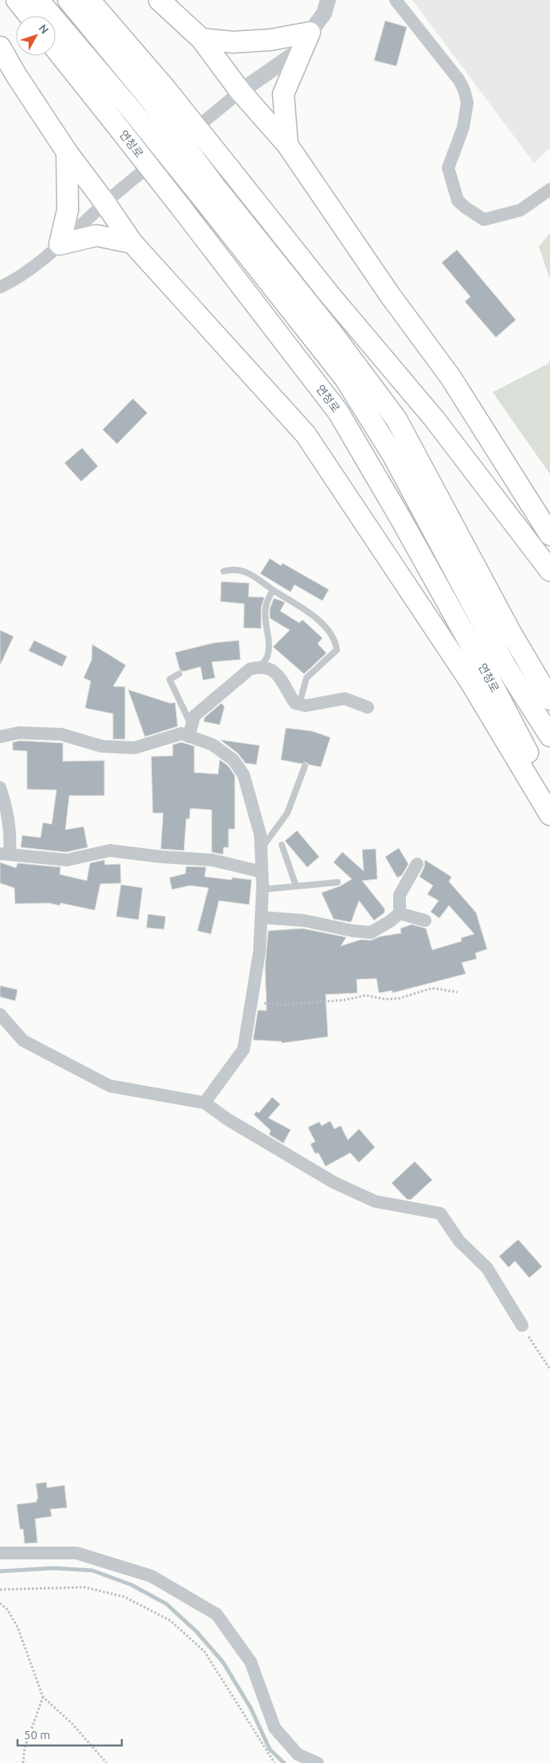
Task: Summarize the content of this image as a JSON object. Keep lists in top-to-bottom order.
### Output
{
  "streets": {
    "highway": ["연청로"]
  },
  "scale_bar": "50 m",
  "north": "top right"
}
